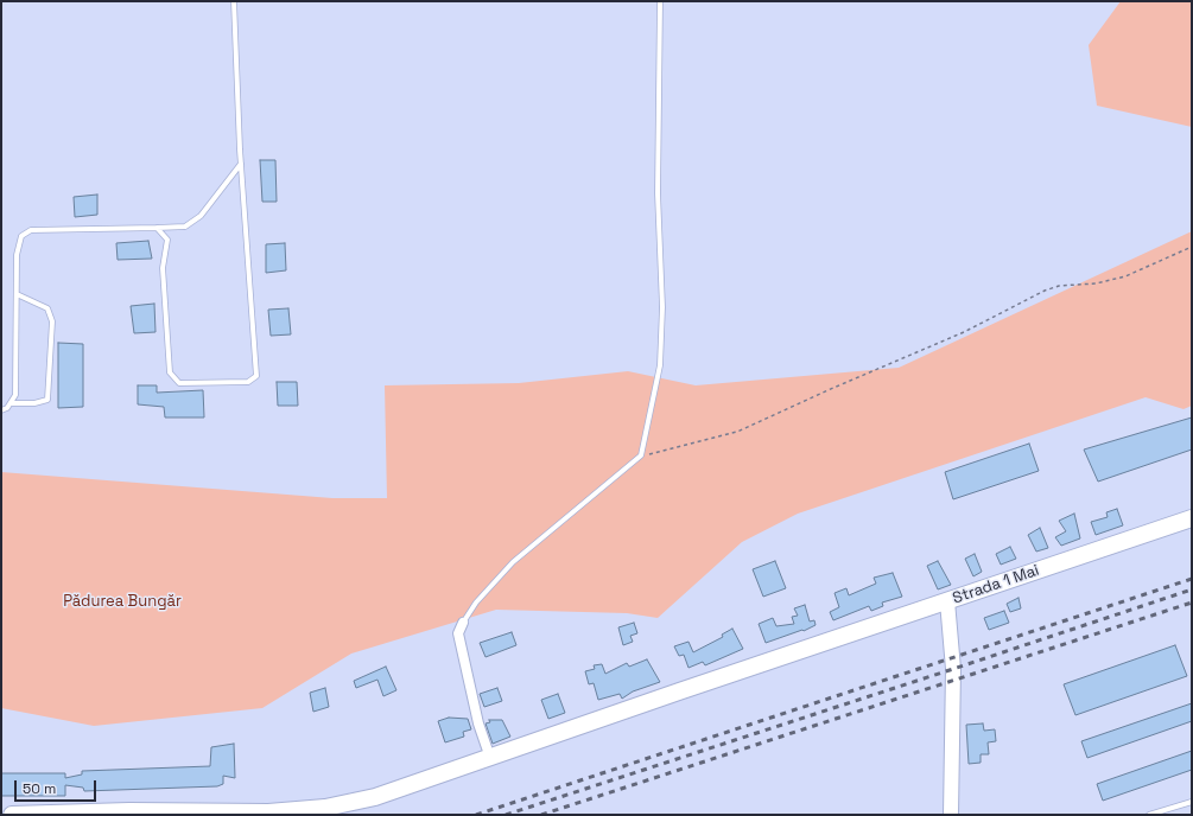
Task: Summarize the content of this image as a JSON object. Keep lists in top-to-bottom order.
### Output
{
  "streets": {
    "highway": ["Strada 1 Mai"]
  },
  "parks": ["Pădurea Bungăr"],
  "scale_bar": "50 m"
}
